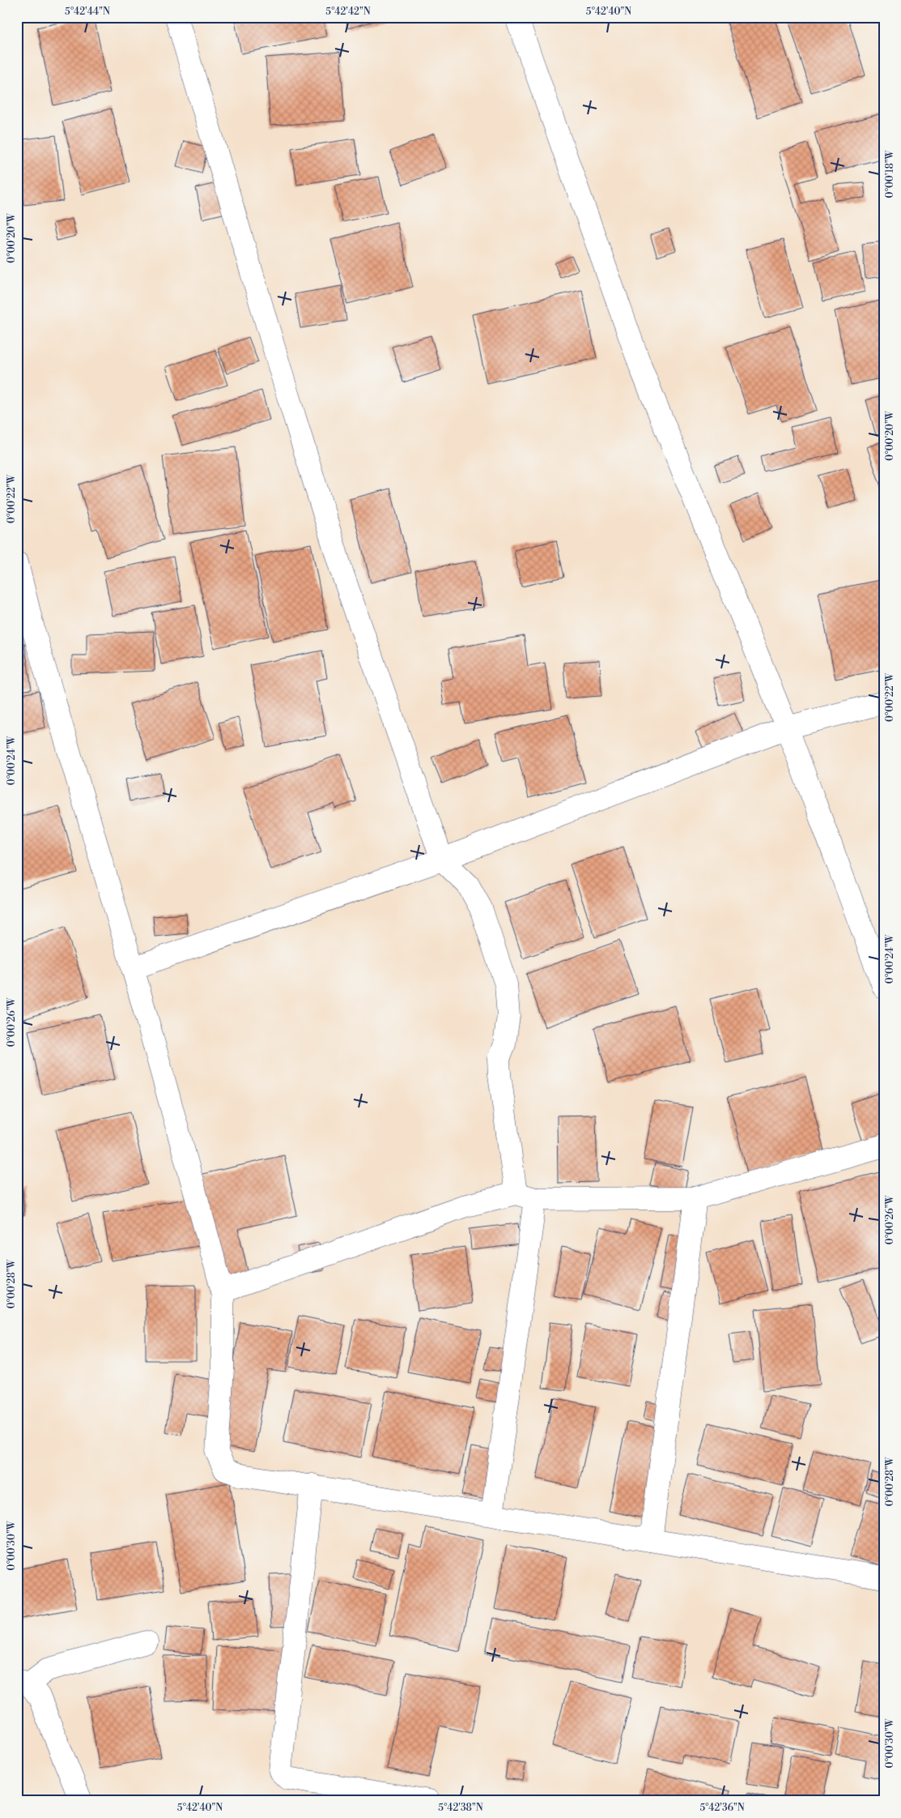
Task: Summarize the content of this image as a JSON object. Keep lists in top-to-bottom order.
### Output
{
  "coordinates": [
    "5°42'44\"N",
    "5°42'42\"N",
    "5°42'40\"N",
    "0°00'18\"W",
    "0°00'20\"W",
    "0°00'22\"W",
    "0°00'24\"W",
    "0°00'26\"W",
    "0°00'28\"W",
    "0°00'30\"W",
    "5°42'38\"N",
    "5°42'36\"N"
  ]
}
